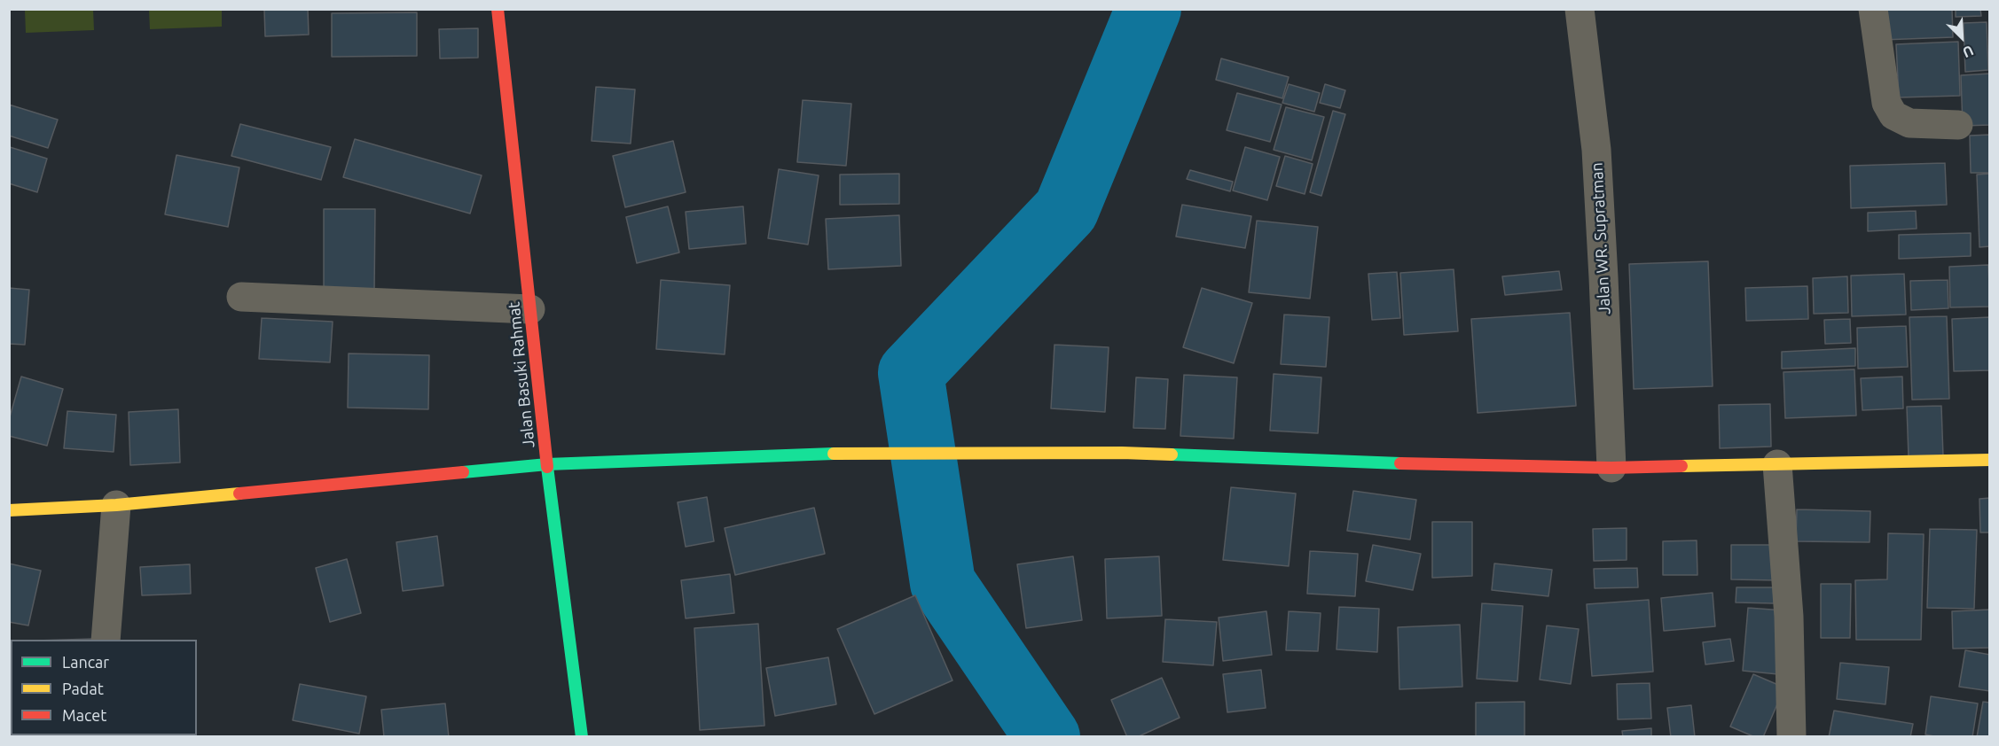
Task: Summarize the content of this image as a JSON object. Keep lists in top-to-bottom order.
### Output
{
  "streets": {
    "street": ["Jalan WR. Supratman", "Jalan Basuki Rahmat"]
  },
  "legend": ["Lancar", "Padat", "Macet"],
  "north": "bottom right"
}
